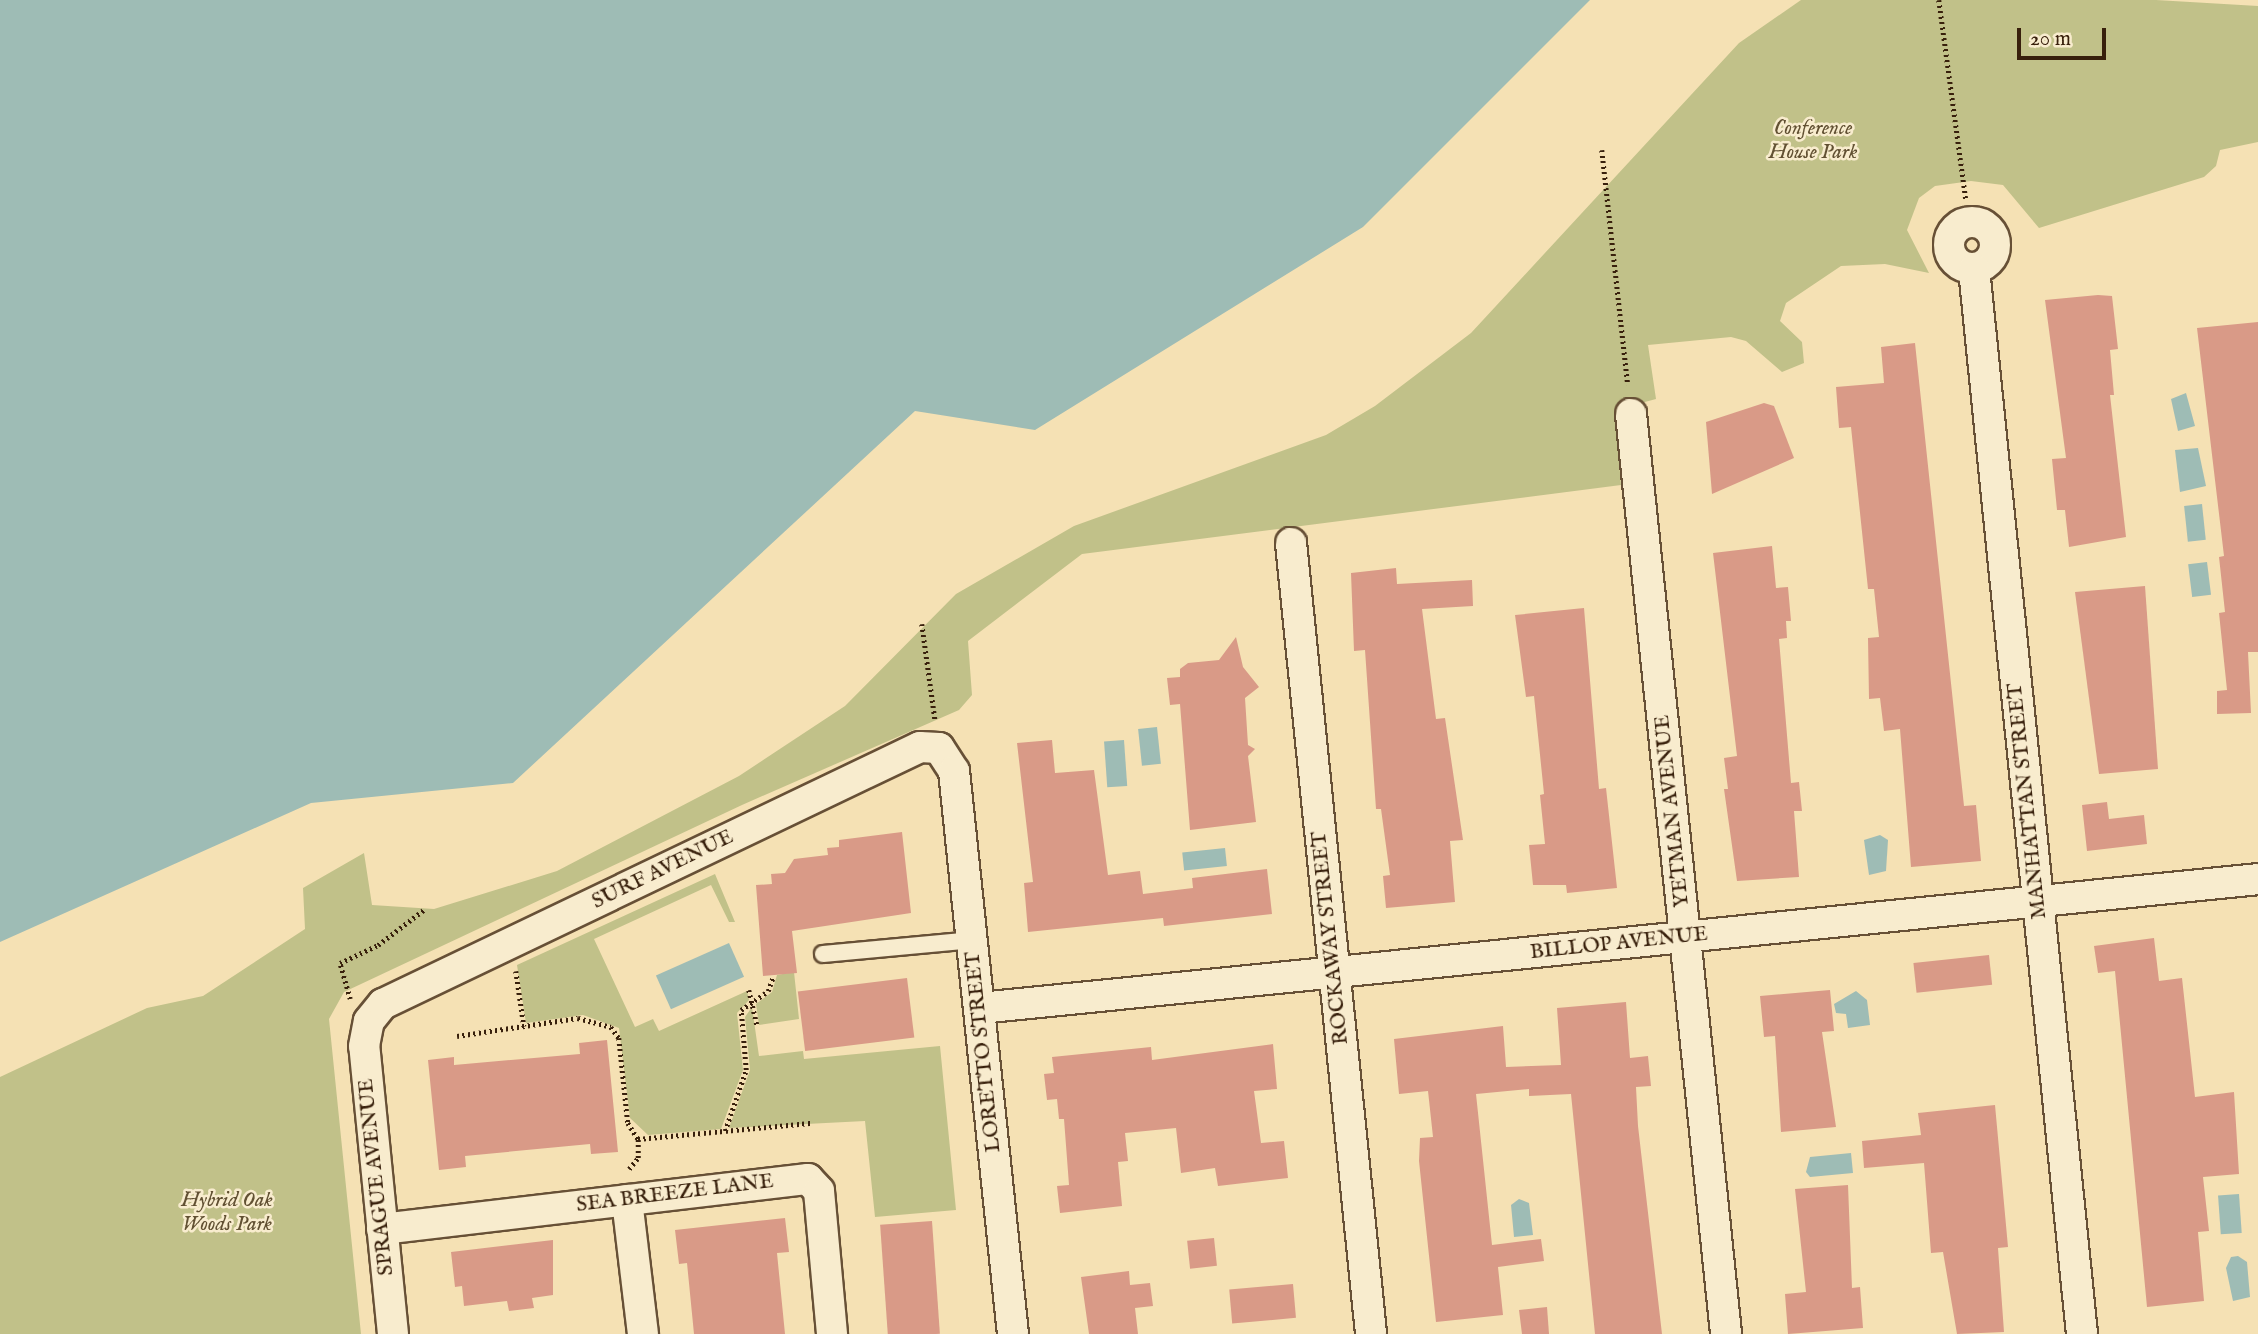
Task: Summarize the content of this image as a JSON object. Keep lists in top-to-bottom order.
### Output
{
  "streets": {
    "street": [
      "MANHATTAN STREET",
      "YETMAN AVENUE",
      "SURF AVENUE",
      "ROCKAWAY STREET",
      "BILLOP AVENUE",
      "LORETTO STREET",
      "SPRAGUE AVENUE",
      "SEA BREEZE LANE"
    ]
  },
  "crossings": [
    ["MANHATTAN STREET", "BILLOP AVENUE"],
    ["YETMAN AVENUE", "BILLOP AVENUE"],
    ["SURF AVENUE", "LORETTO STREET"],
    ["SURF AVENUE", "SPRAGUE AVENUE"],
    ["ROCKAWAY STREET", "BILLOP AVENUE"],
    ["BILLOP AVENUE", "LORETTO STREET"],
    ["SPRAGUE AVENUE", "SEA BREEZE LANE"]
  ],
  "parks": ["Conference House Park", "Hybrid Oak Woods Park"],
  "scale_bar": "20 m"
}
